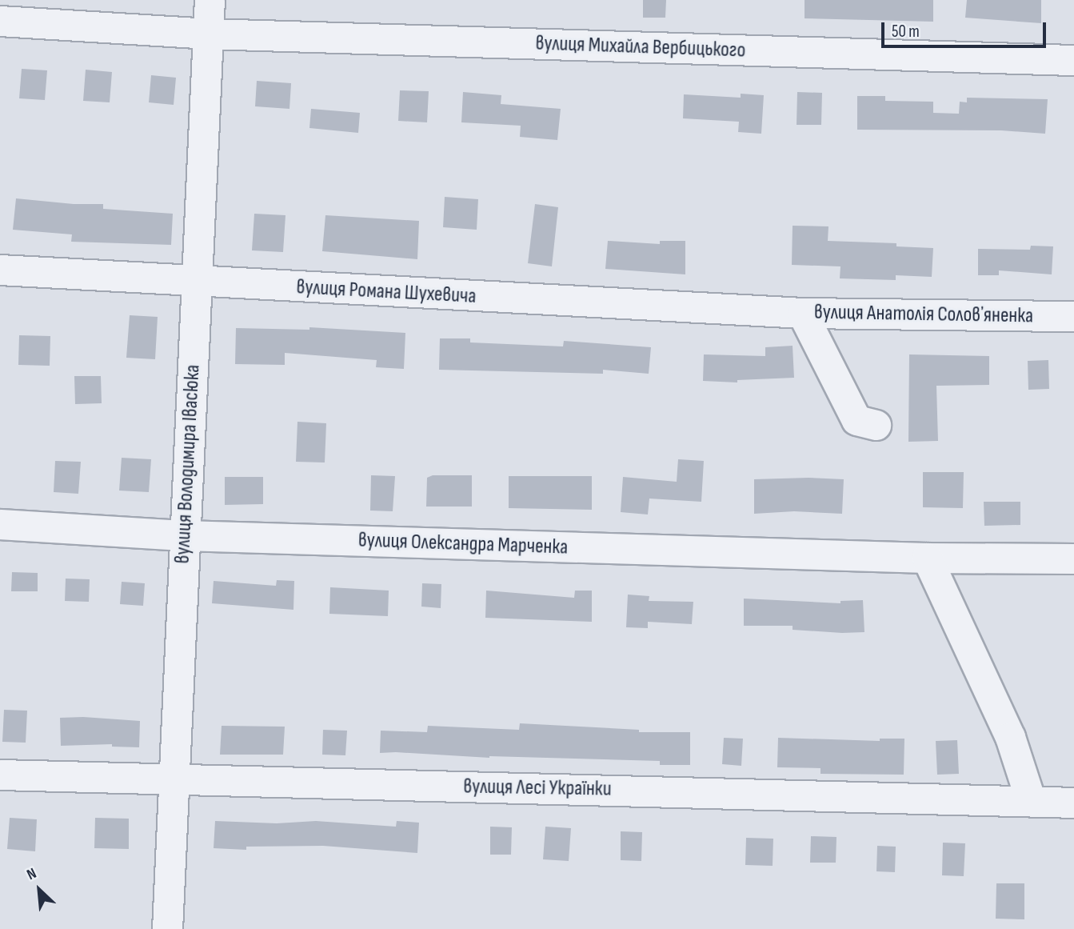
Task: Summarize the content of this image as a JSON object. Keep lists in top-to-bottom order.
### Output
{
  "streets": {
    "street": [
      "вулиця Михайла Вербицького",
      "вулиця Романа Шухевича",
      "вулиця Анатолія Соловʼяненка",
      "вулиця Володимира Івасюка",
      "вулиця Олександра Марченка",
      "вулиця Лесі Українки"
    ]
  },
  "crossings": [
    ["вулиця Михайла Вербицького", "вулиця Володимира Івасюка"],
    ["вулиця Романа Шухевича", "вулиця Анатолія Соловʼяненка"],
    ["вулиця Романа Шухевича", "вулиця Володимира Івасюка"],
    ["вулиця Володимира Івасюка", "вулиця Олександра Марченка"],
    ["вулиця Володимира Івасюка", "вулиця Лесі Українки"]
  ],
  "scale_bar": "50 m",
  "north": "top left"
}
